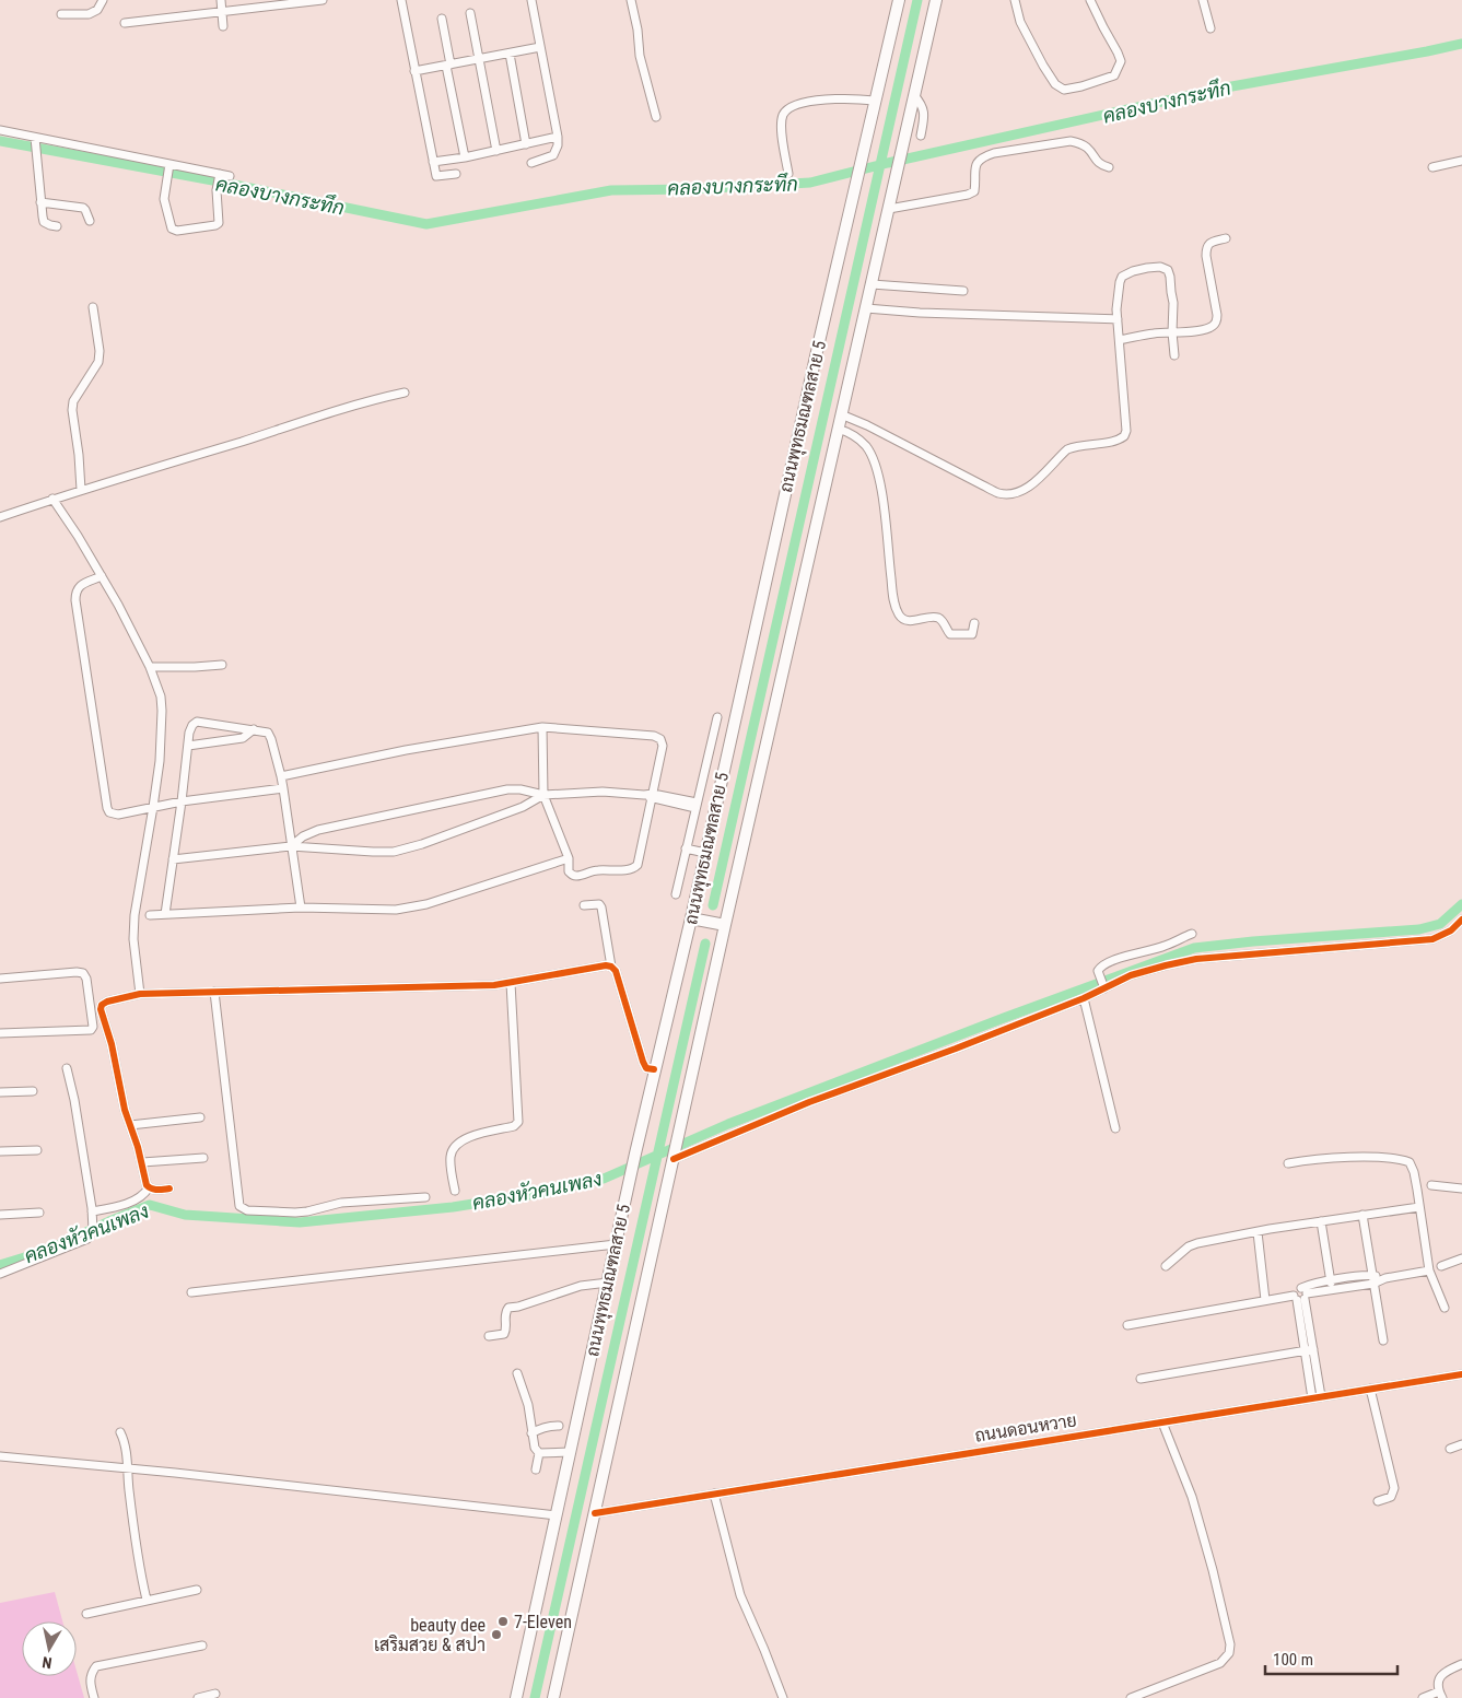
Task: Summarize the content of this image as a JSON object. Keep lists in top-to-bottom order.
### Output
{
  "streets": {
    "main road": ["ถนนพุทธมณฑลสาย 5"],
    "street": ["ถนนดอนหวาย"]
  },
  "crossings": [
    ["ถนนพุทธมณฑลสาย 5", "ถนนดอนหวาย"]
  ],
  "water": ["คลองบางกระทึก", "คลองหัวคนเพลง"],
  "places": ["7-Eleven", "beauty dee เสริมสวย & สปา"],
  "scale_bar": "100 m",
  "north": "bottom"
}
